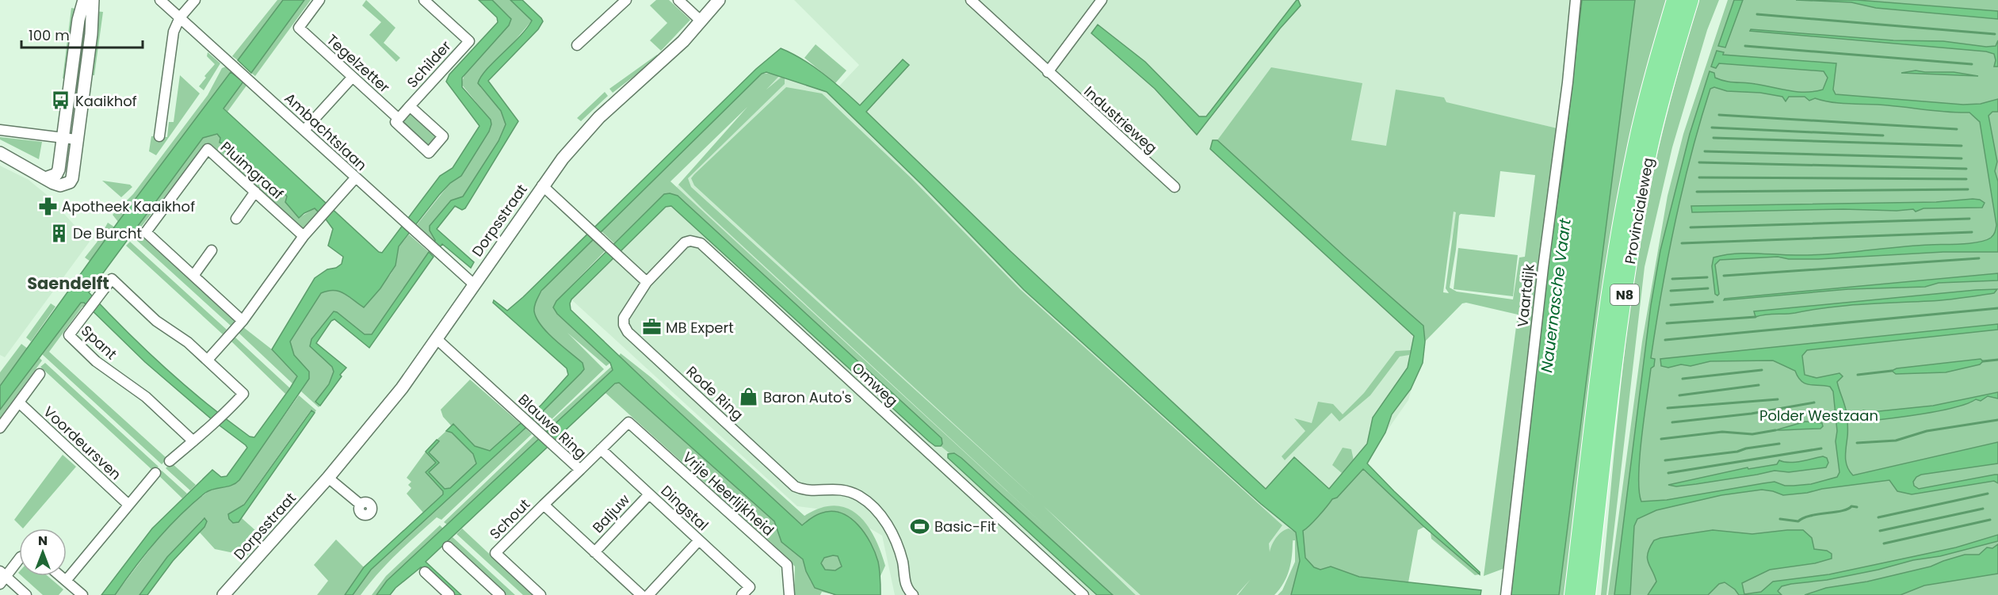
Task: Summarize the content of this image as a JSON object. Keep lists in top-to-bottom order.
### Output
{
  "streets": {
    "highway": ["Provincialeweg", "N8"],
    "street": [
      "Tegelzetter",
      "Schilder",
      "Industrieweg",
      "Ambachtslaan",
      "Pluimgraaf",
      "Dorpsstraat",
      "Vaartdijk",
      "Spant",
      "Omweg",
      "Rode Ring",
      "Blauwe Ring",
      "Voordeursven",
      "Vrije Heerlijkheid",
      "Dingstal",
      "Baljuw",
      "Schout"
    ]
  },
  "crossings": [
    ["Tegelzetter", "Schilder"],
    ["Ambachtslaan", "Dorpsstraat"],
    ["Dorpsstraat", "Blauwe Ring"],
    ["Omweg", "Rode Ring"],
    ["Blauwe Ring", "Schout"],
    ["Vrije Heerlijkheid", "Dingstal"],
    ["Dingstal", "Baljuw"]
  ],
  "districts": ["Saendelft"],
  "water": ["Nauernasche Vaart"],
  "parks": ["Polder Westzaan"],
  "places": {
    "bus stop": ["Kaaikhof"],
    "pharmacy": ["Apotheek Kaaikhof"],
    "building": ["De Burcht"],
    "office": ["MB Expert"],
    "shop": ["Baron Auto's"],
    "sports": ["Basic-Fit"]
  },
  "scale_bar": "100 m",
  "north": "top"
}
